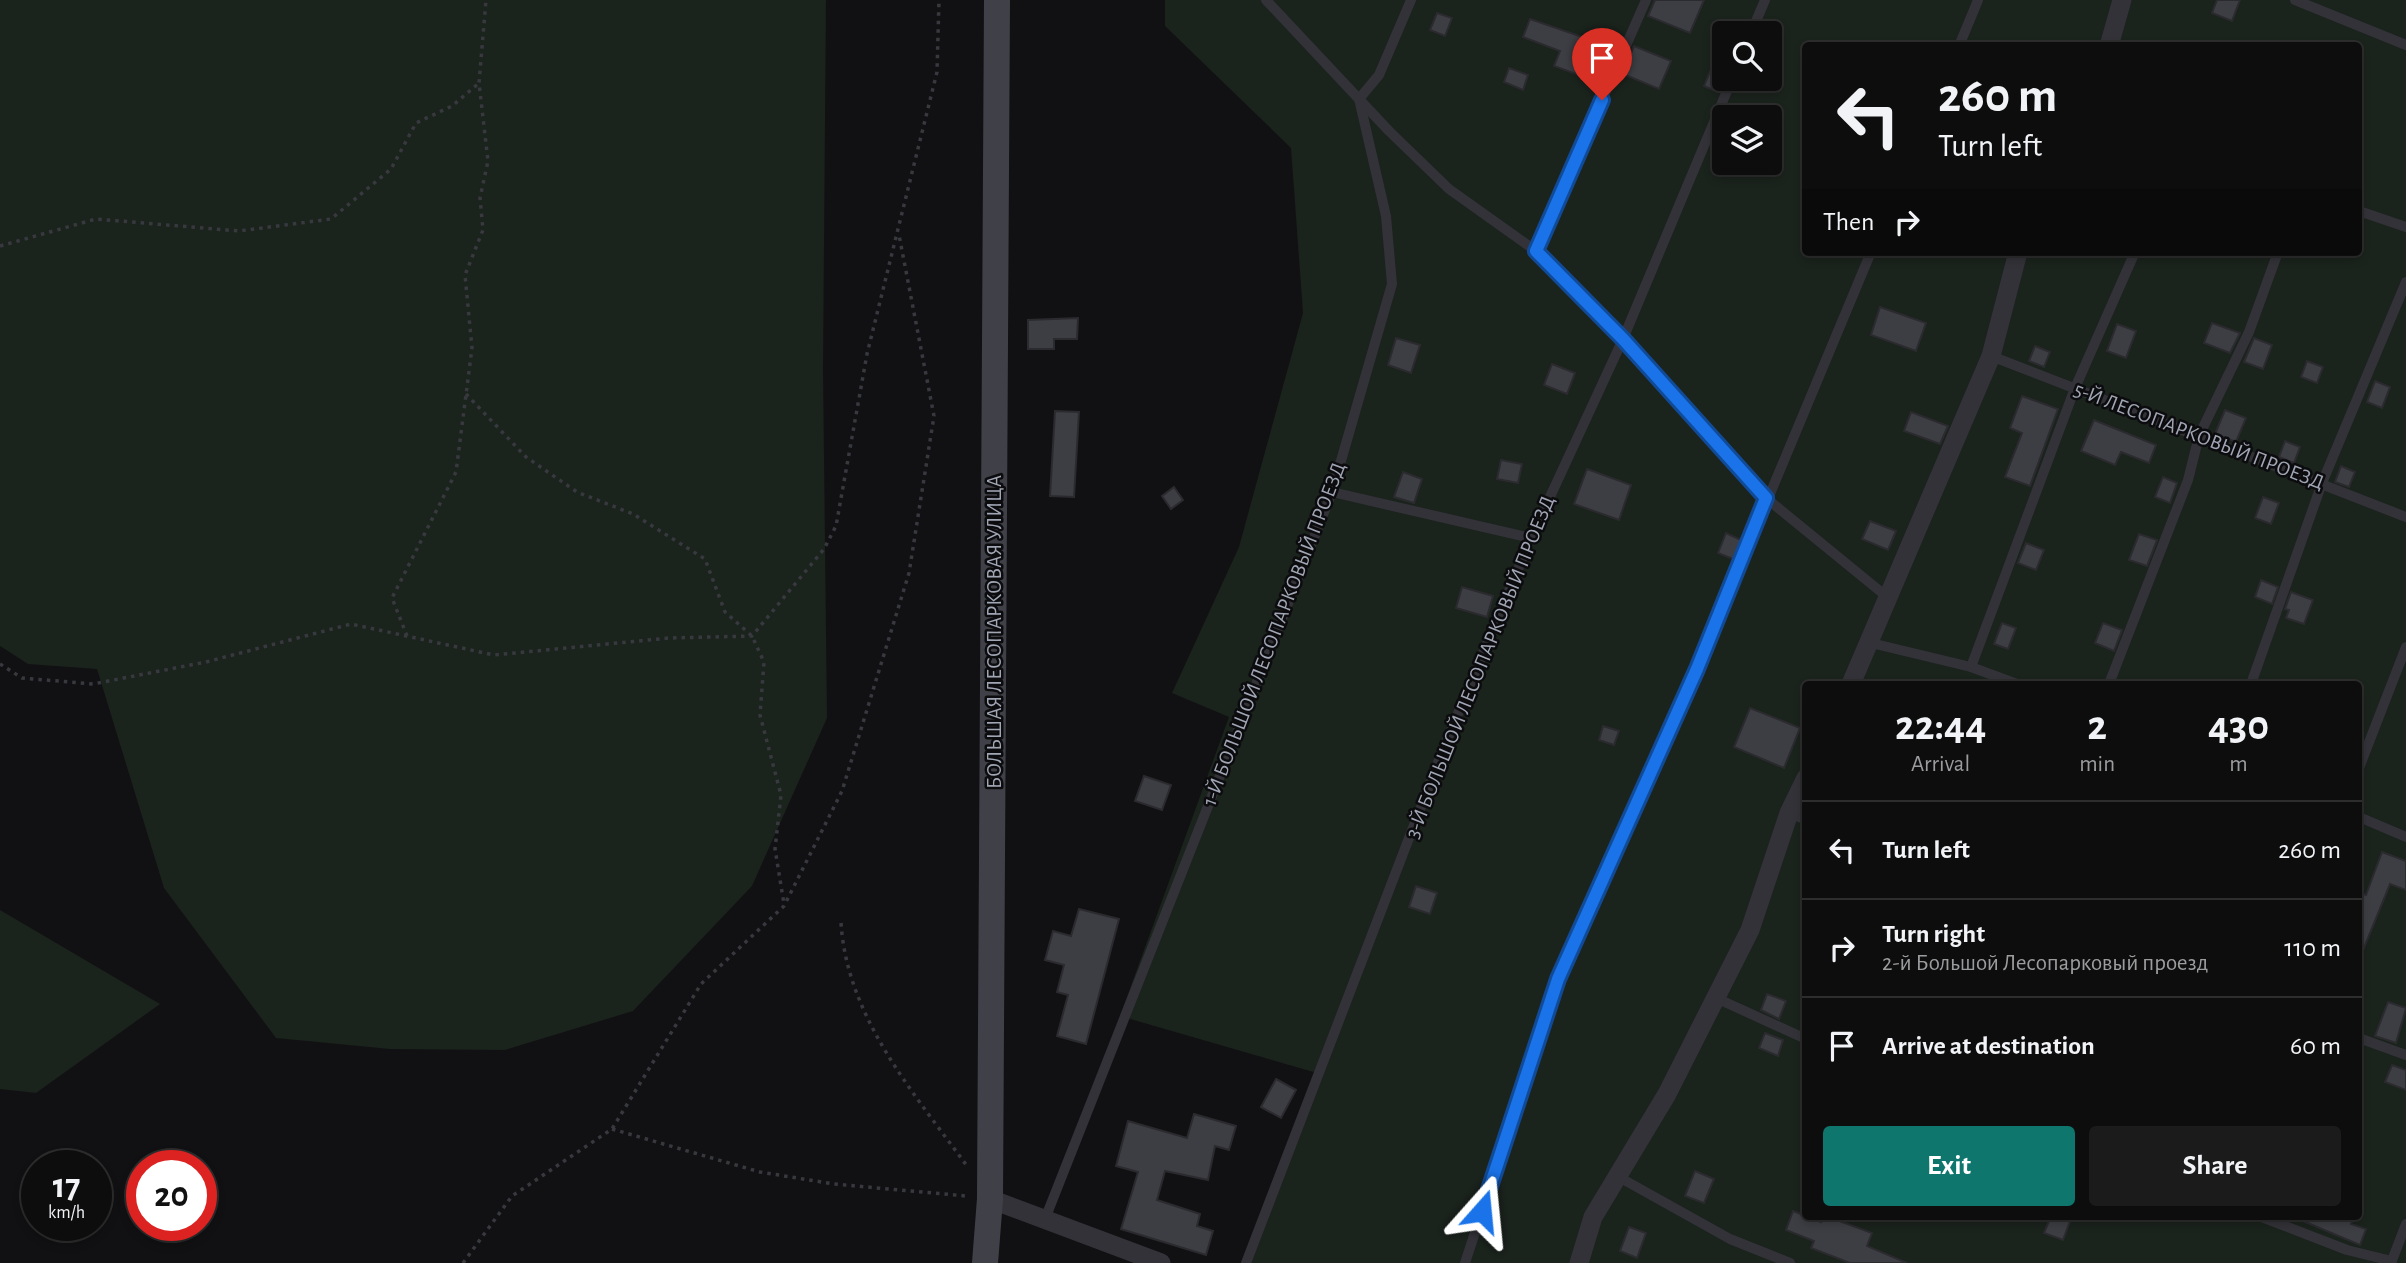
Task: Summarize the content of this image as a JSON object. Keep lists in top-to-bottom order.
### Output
{
  "streets": {
    "main road": ["БОЛЬШАЯ ЛЕСОПАРКОВАЯ УЛИЦА"],
    "lane": ["5-Й ЛЕСОПАРКОВЫЙ ПРОЕЗД", "1-Й БОЛЬШОЙ ЛЕСОПАРКОВЫЙ ПРОЕЗД", "3-Й БОЛЬШОЙ ЛЕСОПАРКОВЫЙ ПРОЕЗД"]
  },
  "page": {
    "turn": ["260 m", "Turn left"],
    "then": "Then",
    "eta": [
      "22:44",
      "Arrival",
      "2",
      "min",
      "430",
      "m"
    ],
    "list": [
      {
        "name": "Turn left",
        "value": "260 m"
      },
      {
        "name": "Turn right",
        "note": "2-й Большой Лесопарковый проезд",
        "value": "110 m"
      },
      {
        "name": "Arrive at destination",
        "value": "60 m"
      }
    ],
    "buttons": ["Exit", "Share"],
    "speed": "17 km/h",
    "limit": "20"
  }
}
